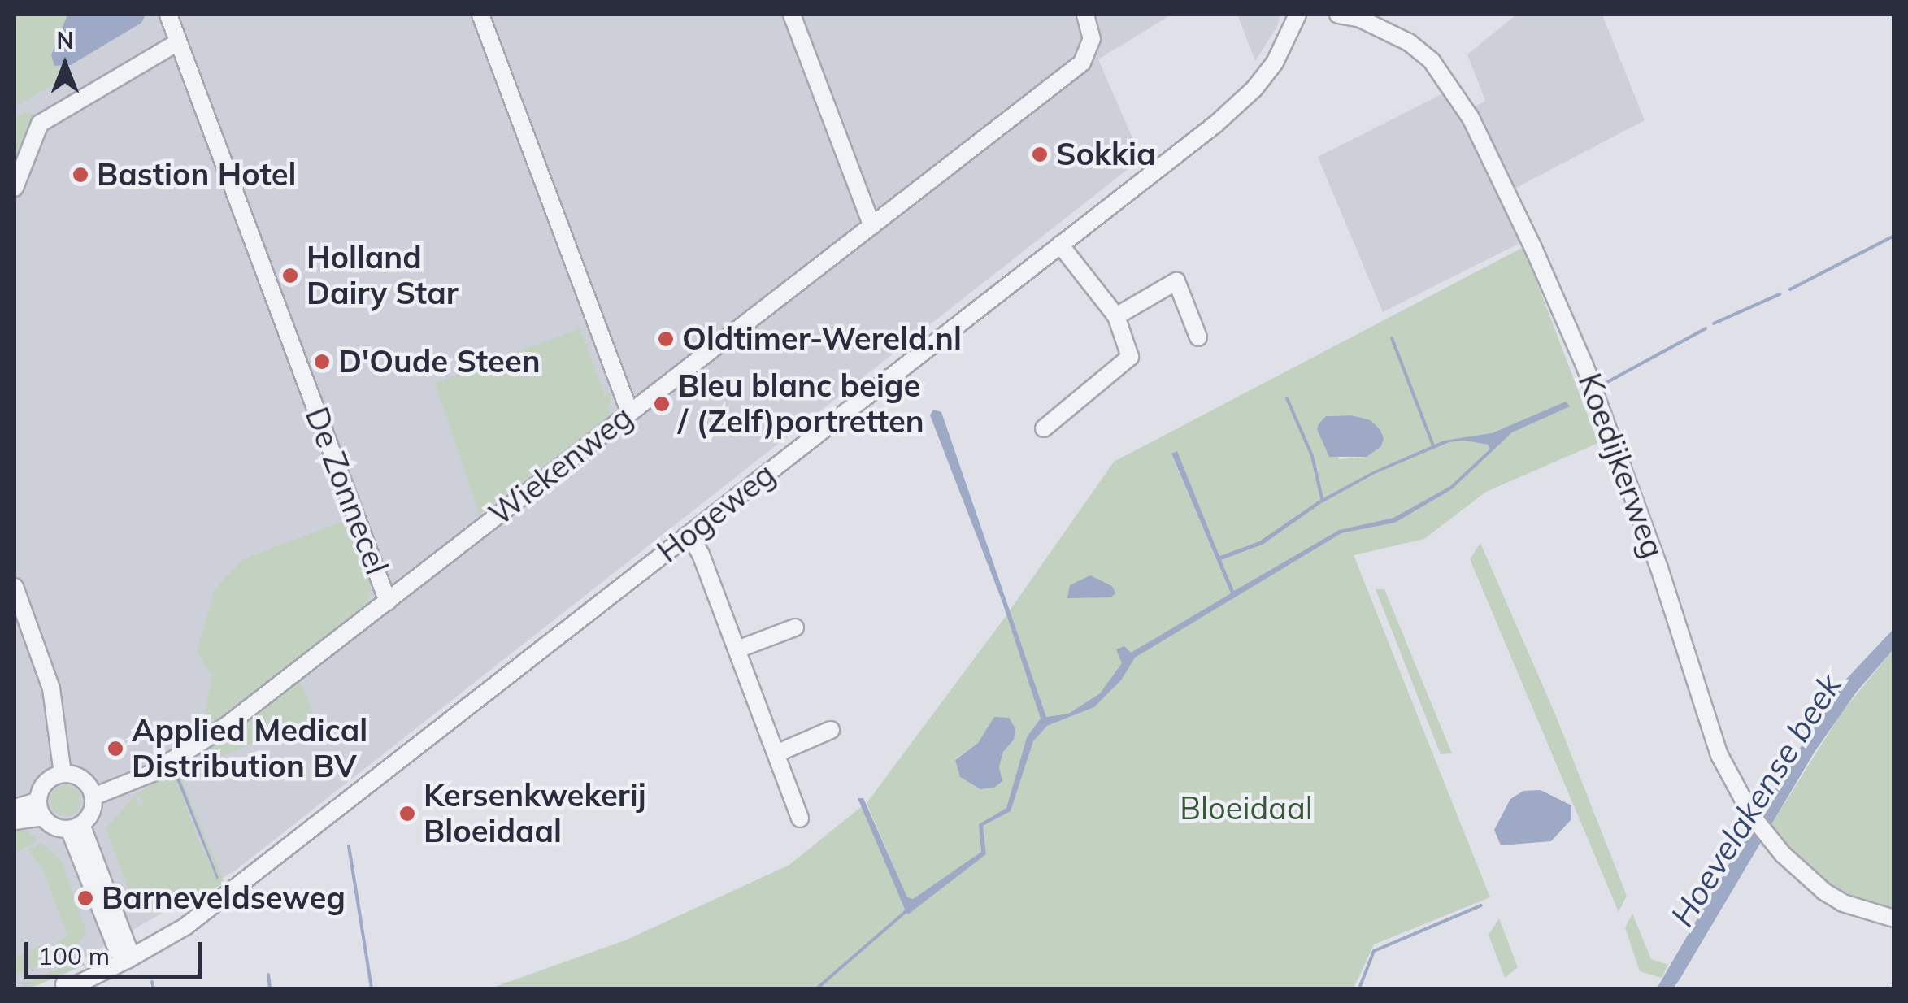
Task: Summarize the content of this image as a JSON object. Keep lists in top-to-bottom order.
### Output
{
  "streets": {
    "street": [
      "Wiekenweg",
      "Koedijkerweg",
      "De Zonnecel",
      "Hogeweg"
    ]
  },
  "crossings": [
    ["Wiekenweg", "De Zonnecel"]
  ],
  "water": ["Hoevelakense beek"],
  "parks": ["Bloeidaal"],
  "places": [
    "Sokkia",
    "Bastion Hotel",
    "Holland Dairy Star",
    "Oldtimer-Wereld.nl",
    "D'Oude Steen",
    "Bleu blanc beige / (Zelf)portretten",
    "Applied Medical Distribution BV",
    "Kersenkwekerij Bloeidaal",
    "Barneveldseweg"
  ],
  "scale_bar": "100 m",
  "north": "top"
}
